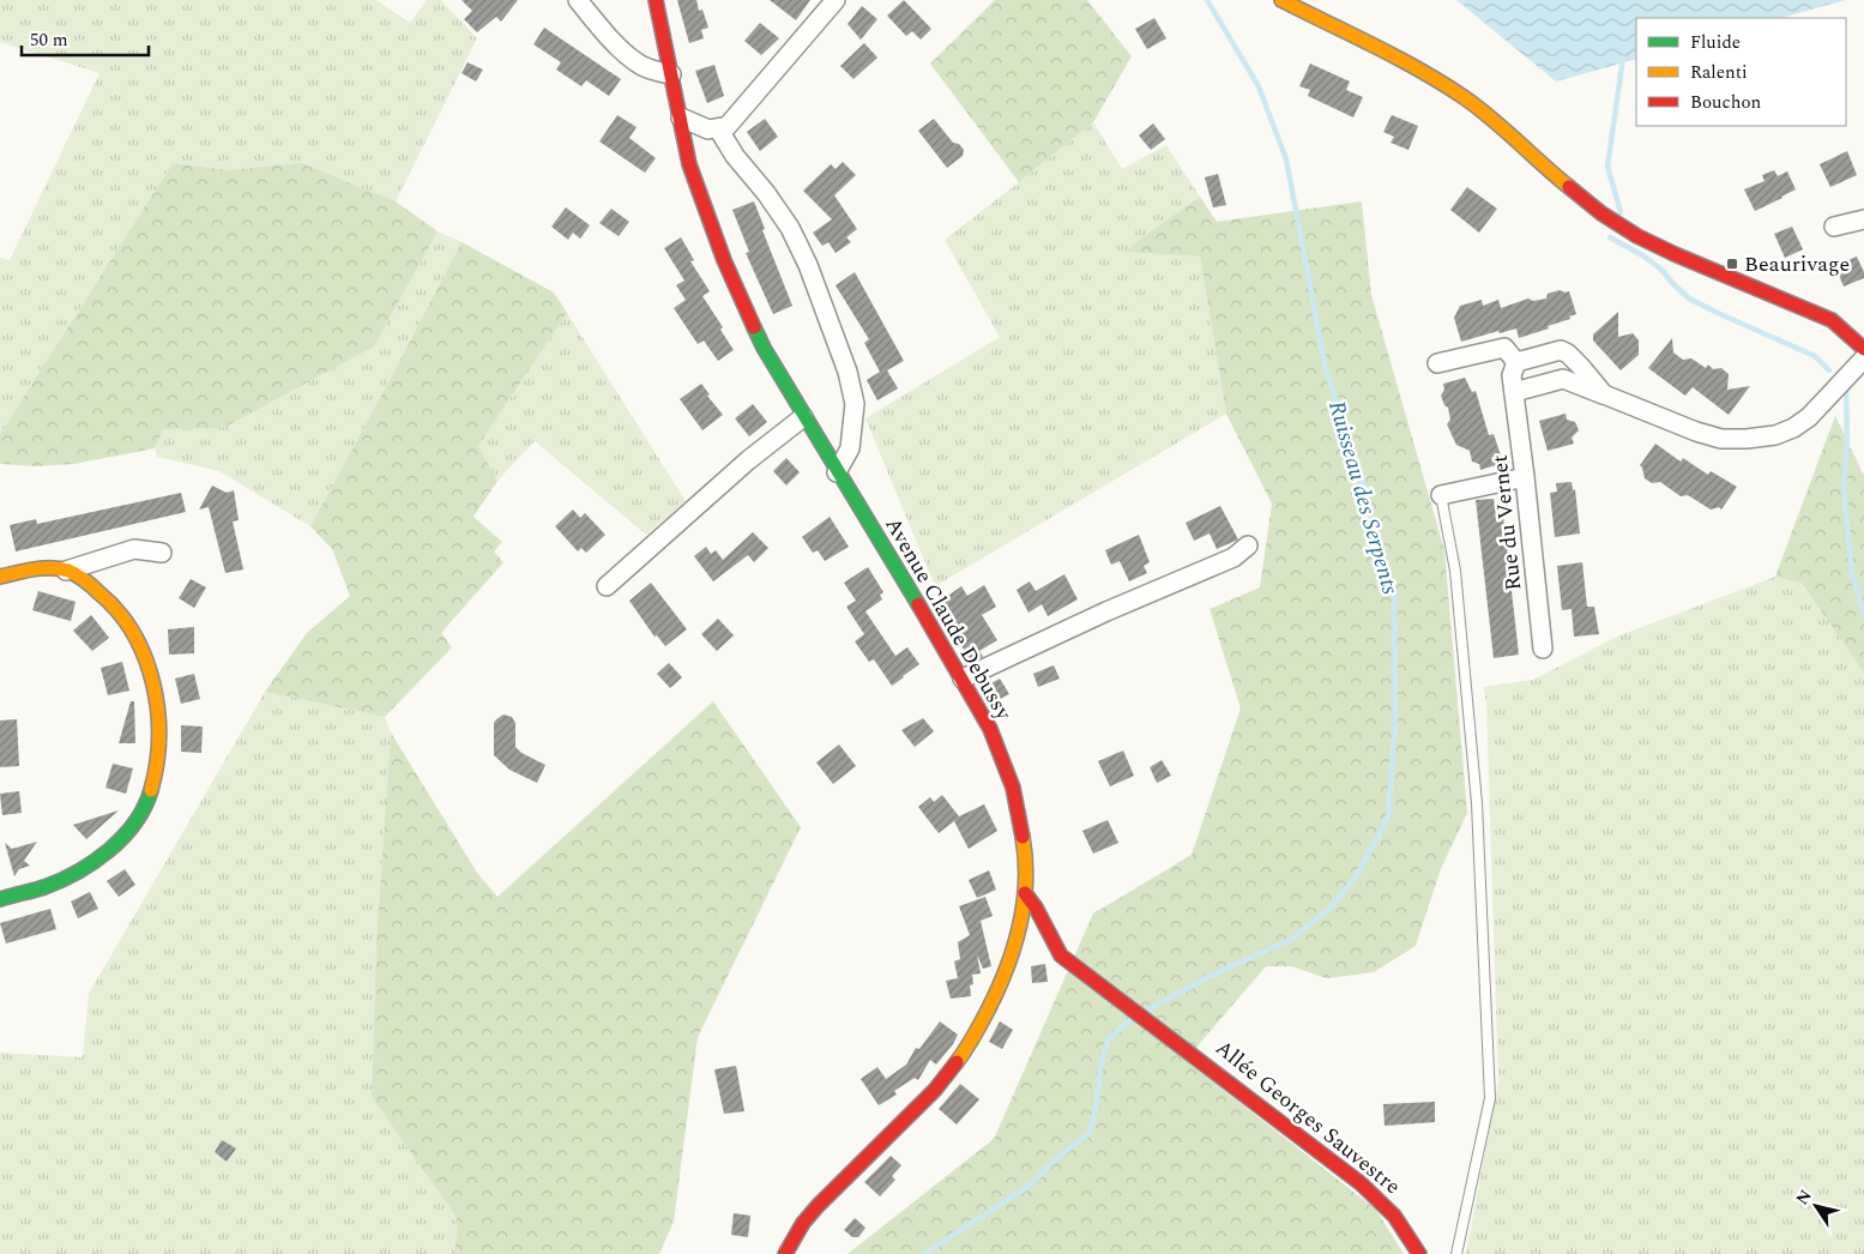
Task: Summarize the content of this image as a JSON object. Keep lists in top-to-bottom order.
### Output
{
  "streets": {
    "street": ["Rue du Vernet", "Avenue Claude Debussy", "Allée Georges Sauvestre"]
  },
  "crossings": [
    ["Avenue Claude Debussy", "Allée Georges Sauvestre"]
  ],
  "water": ["Ruisseau des Serpents"],
  "places": {
    "transit": ["Beaurivage"]
  },
  "legend": ["Fluide", "Ralenti", "Bouchon"],
  "scale_bar": "50 m",
  "north": "top left"
}
